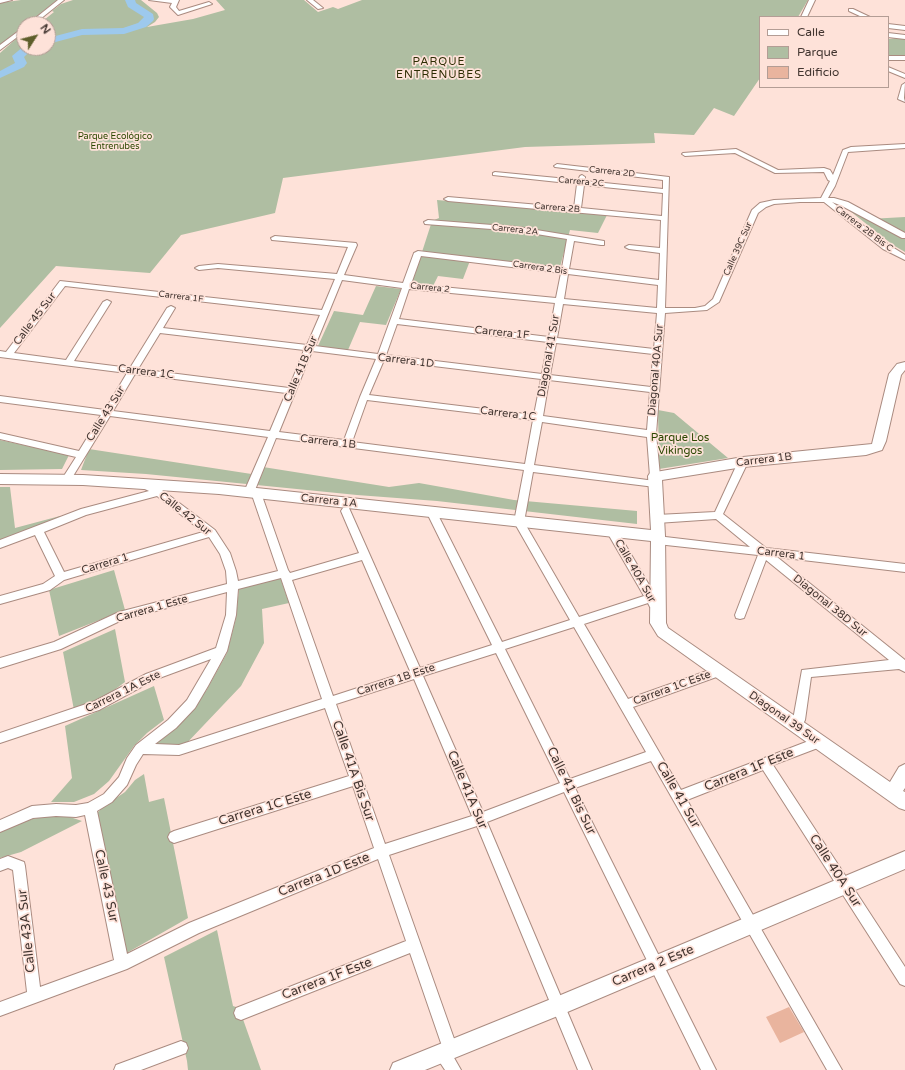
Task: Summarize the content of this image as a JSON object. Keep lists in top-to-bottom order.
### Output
{
  "streets": {
    "main road": [
      "Diagonal 40A Sur",
      "Carrera 1B",
      "Carrera 1A",
      "Diagonal 39 Sur",
      "Carrera 2 Este"
    ],
    "street": [
      "Carrera 2D",
      "Carrera 2C",
      "Carrera 2B",
      "Carrera 2B Bis C",
      "Carrera 2A",
      "Calle 39C Sur",
      "Carrera 2 Bis",
      "Carrera 2",
      "Carrera 1F",
      "Calle 45 Sur",
      "Diagonal 41 Sur",
      "Carrera 1D",
      "Calle 41B Sur",
      "Carrera 1C",
      "Calle 43 Sur",
      "Calle 42 Sur",
      "Carrera 1",
      "Calle 40A Sur",
      "Diagonal 38D Sur",
      "Carrera 1 Este",
      "Carrera 1B Este",
      "Carrera 1C Este",
      "Carrera 1A Este",
      "Carrera 1F Este",
      "Calle 41A Bis Sur",
      "Calle 41A Sur",
      "Calle 41 Bis Sur",
      "Calle 41 Sur",
      "Carrera 1D Este",
      "Calle 43A Sur"
    ]
  },
  "crossings": [
    ["Carrera 2D", "Diagonal 40A Sur"],
    ["Carrera 2C", "Diagonal 40A Sur"],
    ["Carrera 2B", "Diagonal 40A Sur"],
    ["Carrera 2B Bis C", "Calle 39C Sur"],
    ["Carrera 2A", "Diagonal 41 Sur"],
    ["Calle 39C Sur", "Carrera 2"],
    ["Calle 39C Sur", "Diagonal 40A Sur"],
    ["Carrera 2 Bis", "Carrera 2"],
    ["Carrera 2 Bis", "Diagonal 41 Sur"],
    ["Carrera 2 Bis", "Diagonal 40A Sur"],
    ["Carrera 2", "Diagonal 41 Sur"],
    ["Carrera 2", "Calle 41B Sur"],
    ["Carrera 2", "Diagonal 40A Sur"],
    ["Carrera 1F", "Calle 45 Sur"],
    ["Carrera 1F", "Diagonal 41 Sur"],
    ["Carrera 1F", "Calle 41B Sur"],
    ["Carrera 1F", "Diagonal 40A Sur"],
    ["Calle 45 Sur", "Carrera 1C"],
    ["Diagonal 41 Sur", "Carrera 1D"],
    ["Diagonal 41 Sur", "Carrera 1C"],
    ["Diagonal 41 Sur", "Carrera 1B"],
    ["Diagonal 41 Sur", "Carrera 1A"],
    ["Diagonal 41 Sur", "Calle 41 Sur"],
    ["Carrera 1D", "Calle 41B Sur"],
    ["Carrera 1D", "Diagonal 40A Sur"],
    ["Carrera 1D", "Calle 43 Sur"],
    ["Calle 41B Sur", "Carrera 1C"],
    ["Calle 41B Sur", "Carrera 1B"],
    ["Calle 41B Sur", "Carrera 1A"],
    ["Calle 41B Sur", "Calle 41A Bis Sur"],
    ["Diagonal 40A Sur", "Carrera 1C"],
    ["Diagonal 40A Sur", "Carrera 1B"],
    ["Diagonal 40A Sur", "Carrera 1A"],
    ["Diagonal 40A Sur", "Carrera 1"],
    ["Diagonal 40A Sur", "Calle 40A Sur"],
    ["Diagonal 40A Sur", "Carrera 1B Este"],
    ["Diagonal 40A Sur", "Diagonal 39 Sur"],
    ["Carrera 1C", "Calle 43 Sur"],
    ["Calle 43 Sur", "Carrera 1B"],
    ["Calle 43 Sur", "Carrera 1A"],
    ["Calle 43 Sur", "Calle 42 Sur"],
    ["Calle 43 Sur", "Carrera 1D Este"],
    ["Carrera 1A", "Calle 42 Sur"],
    ["Carrera 1A", "Carrera 1"],
    ["Carrera 1A", "Calle 40A Sur"],
    ["Carrera 1A", "Calle 41A Bis Sur"],
    ["Carrera 1A", "Calle 41 Bis Sur"],
    ["Carrera 1A", "Calle 41 Sur"],
    ["Calle 42 Sur", "Carrera 1"],
    ["Calle 42 Sur", "Carrera 1 Este"],
    ["Calle 42 Sur", "Carrera 1B Este"],
    ["Calle 42 Sur", "Carrera 1A Este"],
    ["Carrera 1", "Diagonal 38D Sur"],
    ["Calle 40A Sur", "Carrera 1B Este"],
    ["Calle 40A Sur", "Carrera 1F Este"],
    ["Calle 40A Sur", "Carrera 2 Este"],
    ["Carrera 1 Este", "Calle 41A Bis Sur"],
    ["Carrera 1 Este", "Calle 41A Sur"],
    ["Carrera 1B Este", "Calle 41A Bis Sur"],
    ["Carrera 1B Este", "Calle 41A Sur"],
    ["Carrera 1B Este", "Calle 41 Bis Sur"],
    ["Carrera 1B Este", "Calle 41 Sur"],
    ["Carrera 1C Este", "Diagonal 39 Sur"],
    ["Carrera 1C Este", "Calle 41A Bis Sur"],
    ["Carrera 1C Este", "Calle 41 Sur"],
    ["Diagonal 39 Sur", "Carrera 1F Este"],
    ["Carrera 1F Este", "Calle 41A Bis Sur"],
    ["Carrera 1F Este", "Calle 41 Sur"],
    ["Calle 41A Bis Sur", "Carrera 1D Este"],
    ["Calle 41A Bis Sur", "Carrera 2 Este"],
    ["Calle 41A Sur", "Carrera 1D Este"],
    ["Calle 41A Sur", "Carrera 2 Este"],
    ["Calle 41 Bis Sur", "Carrera 1D Este"],
    ["Calle 41 Bis Sur", "Carrera 2 Este"],
    ["Calle 41 Sur", "Carrera 1D Este"],
    ["Calle 41 Sur", "Carrera 2 Este"],
    ["Carrera 1D Este", "Calle 43A Sur"]
  ],
  "districts": ["PARQUE ENTRENUBES"],
  "parks": ["Parque Ecológico Entrenubes", "Parque Los Vikingos"],
  "legend": ["Calle", "Parque", "Edificio"],
  "north": "top right"
}
